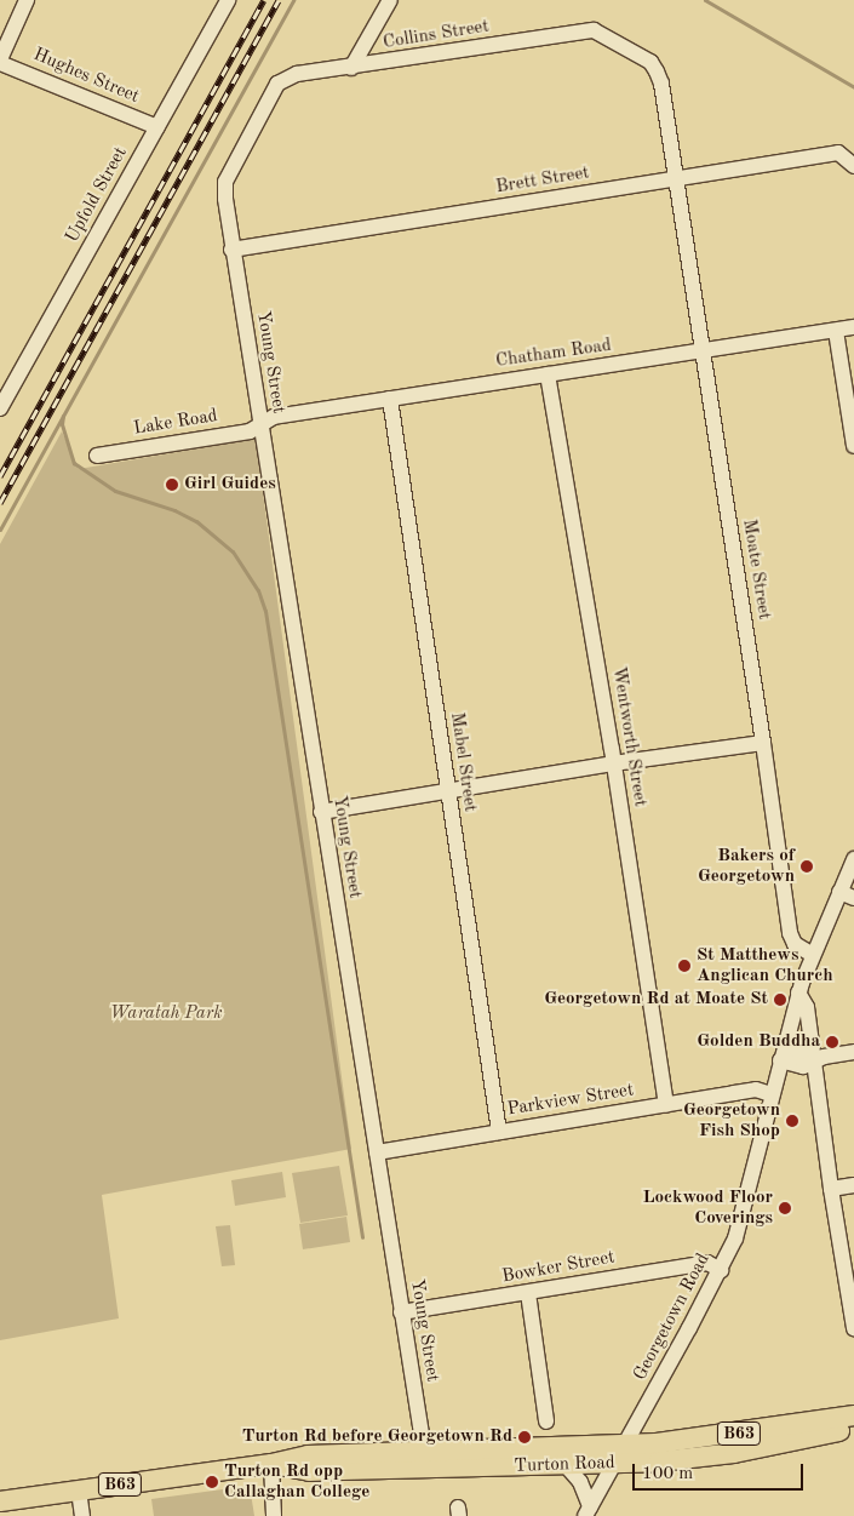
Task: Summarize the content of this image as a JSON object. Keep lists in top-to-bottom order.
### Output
{
  "streets": {
    "main road": ["B63", "Turton Road"],
    "street": [
      "Collins Street",
      "Hughes Street",
      "Brett Street",
      "Upfold Street",
      "Chatham Road",
      "Young Street",
      "Lake Road",
      "Moate Street",
      "Wentworth Street",
      "Mabel Street",
      "Parkview Street",
      "Bowker Street",
      "Georgetown Road"
    ]
  },
  "crossings": [
    ["Collins Street", "Brett Street"],
    ["Collins Street", "Young Street"],
    ["Collins Street", "Moate Street"],
    ["Hughes Street", "Upfold Street"],
    ["Brett Street", "Young Street"],
    ["Brett Street", "Moate Street"],
    ["Chatham Road", "Young Street"],
    ["Chatham Road", "Lake Road"],
    ["Chatham Road", "Moate Street"],
    ["Chatham Road", "Wentworth Street"],
    ["Chatham Road", "Mabel Street"],
    ["Young Street", "Lake Road"],
    ["Young Street", "Parkview Street"],
    ["Young Street", "Bowker Street"],
    ["Young Street", "Turton Road"],
    ["Moate Street", "Georgetown Road"],
    ["Wentworth Street", "Parkview Street"],
    ["Mabel Street", "Parkview Street"],
    ["Parkview Street", "Georgetown Road"],
    ["Bowker Street", "Georgetown Road"],
    ["Georgetown Road", "Turton Road"]
  ],
  "parks": ["Waratah Park"],
  "places": [
    "Girl Guides",
    "Bakers of Georgetown",
    "St Matthews Anglican Church",
    "Georgetown Rd at Moate St",
    "Golden Buddha",
    "Georgetown Fish Shop",
    "Lockwood Floor Coverings",
    "Turton Rd before Georgetown Rd",
    "Turton Rd opp Callaghan College"
  ],
  "scale_bar": "100 m"
}
